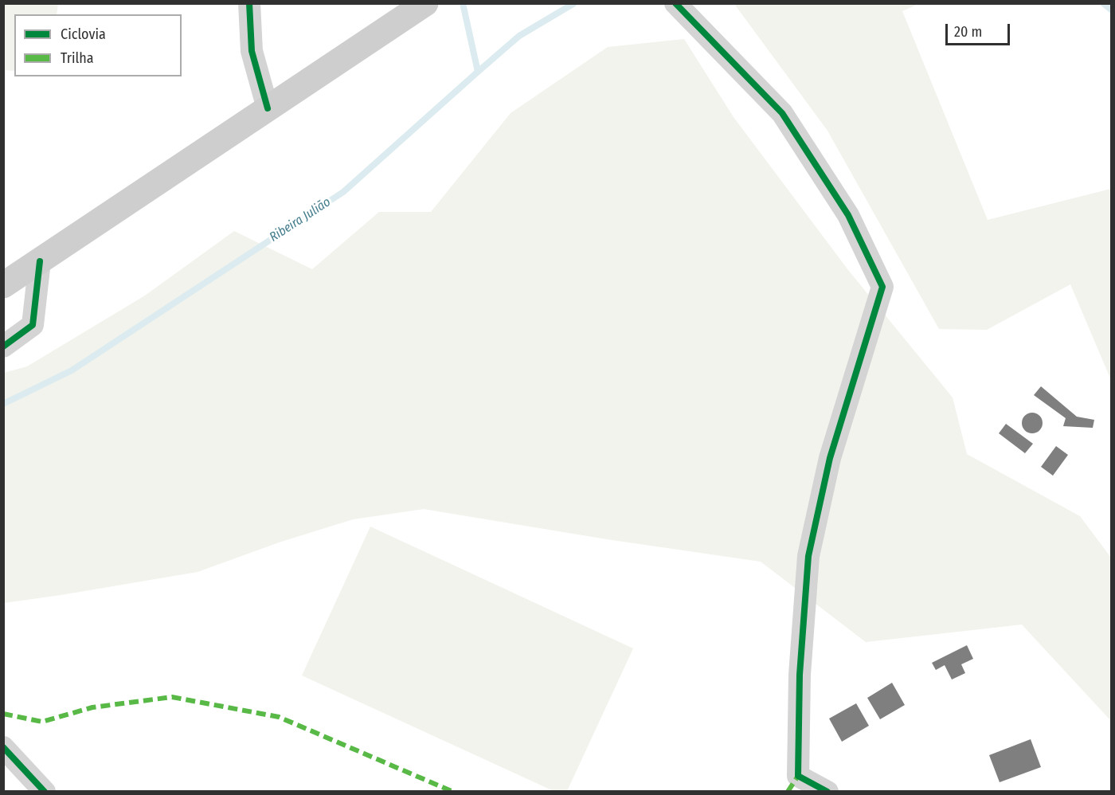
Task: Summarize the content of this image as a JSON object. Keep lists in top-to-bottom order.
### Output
{
  "water": ["Ribeira Julião"],
  "legend": ["Ciclovia", "Trilha"],
  "scale_bar": "20 m"
}
